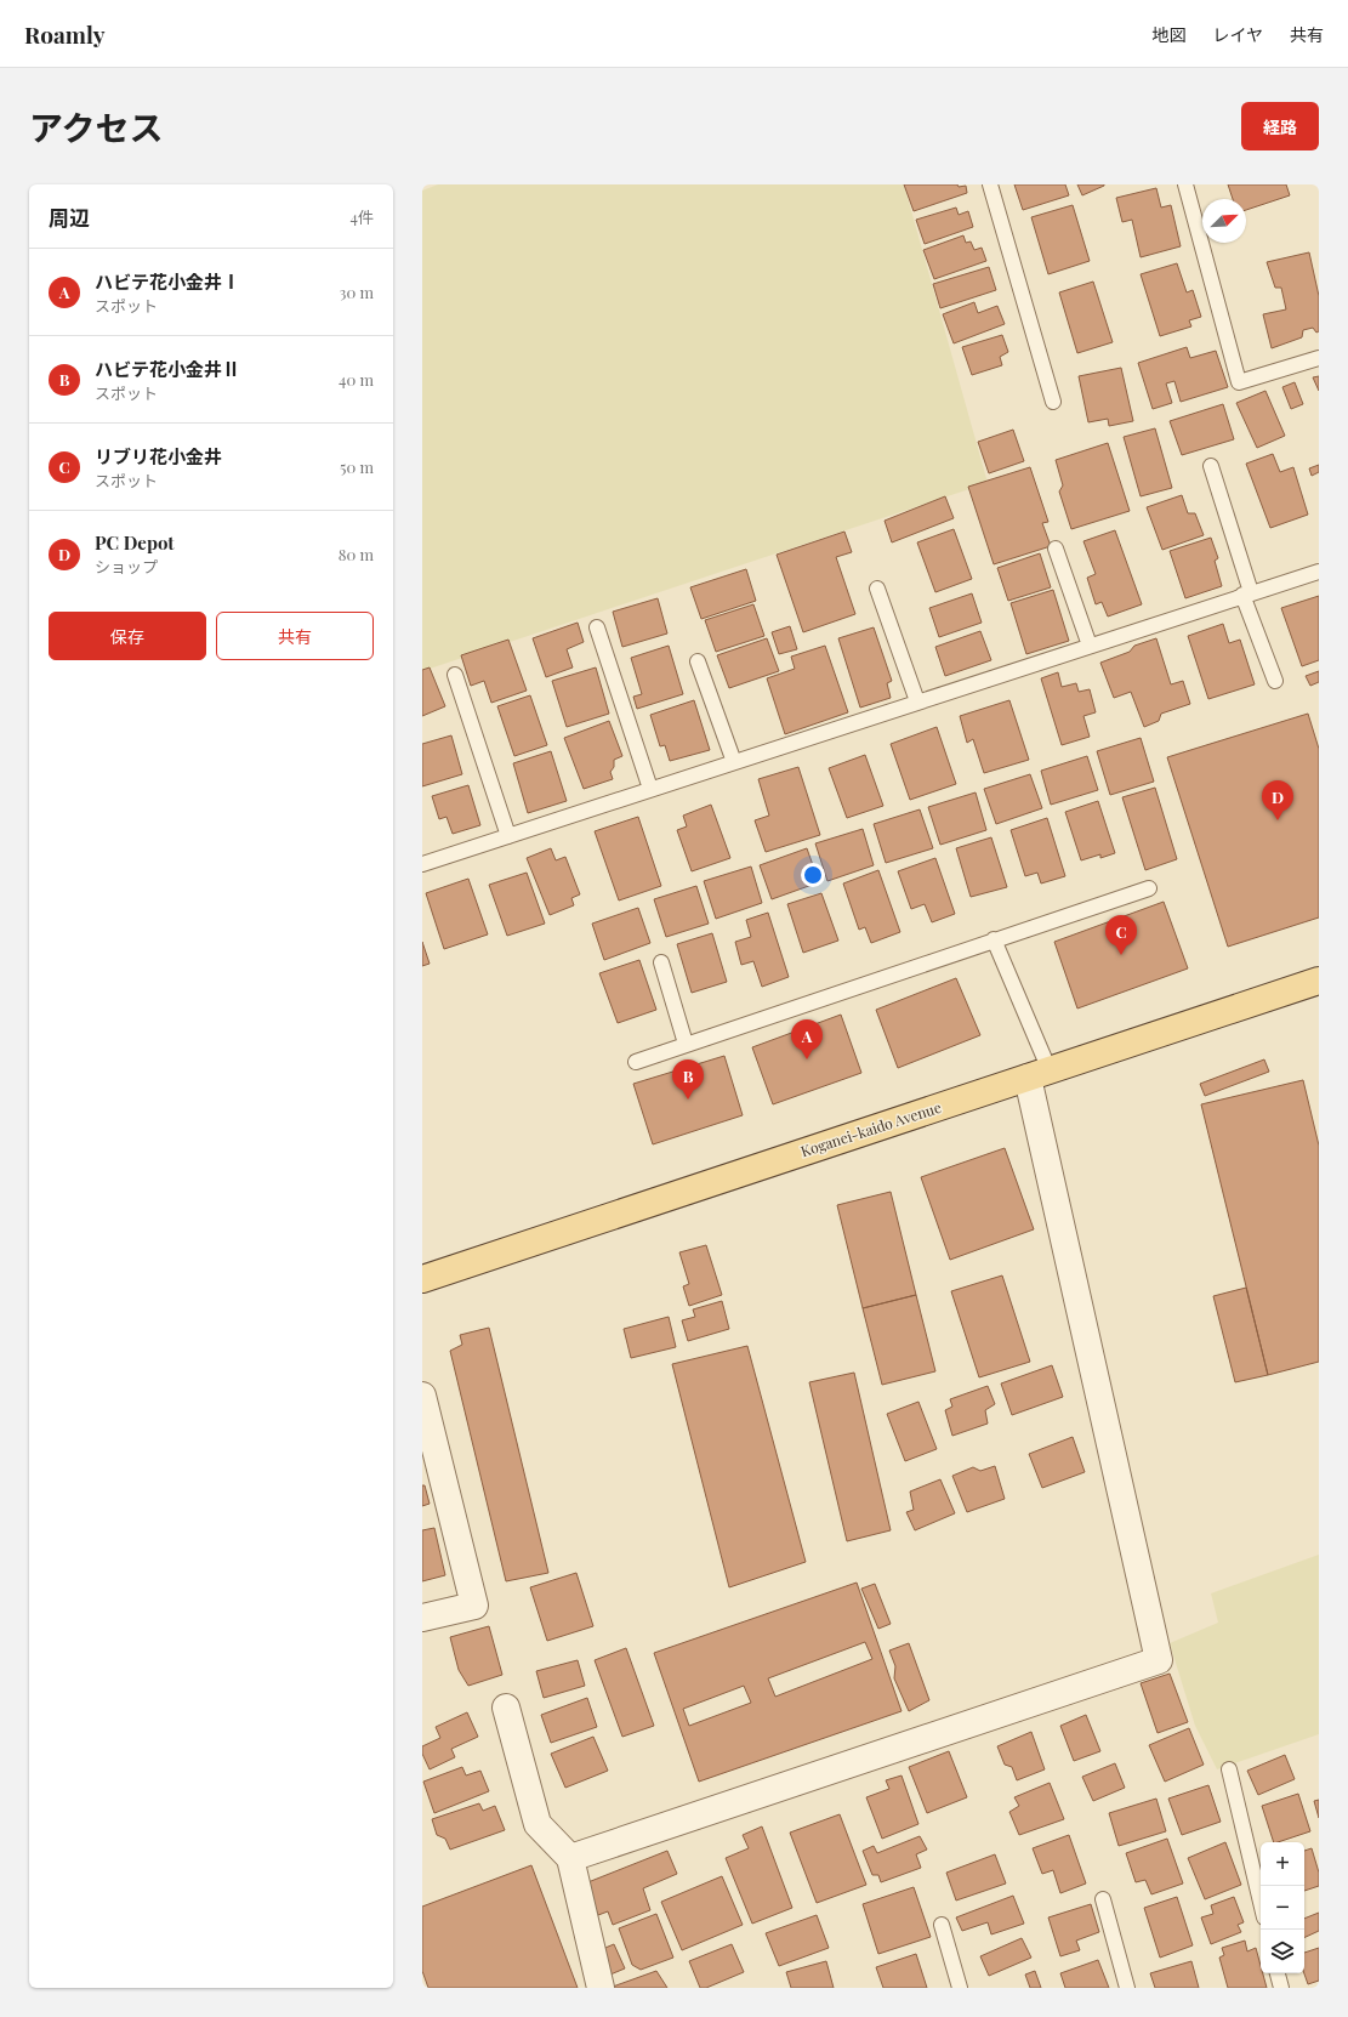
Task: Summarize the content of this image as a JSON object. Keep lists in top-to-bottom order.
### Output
{
  "streets": {
    "main road": ["Koganei-kaido Avenue"]
  },
  "north": "top right",
  "page": {
    "header": "Roamly",
    "nav": ["地図", "レイヤ", "共有"],
    "title": "アクセス",
    "buttons": [
      "経路",
      ["保存", "共有"]
    ],
    "heading": ["周辺", "4件"],
    "list": [
      {
        "mark": "A",
        "name": "ハビテ花小金井Ⅰ",
        "note": "スポット",
        "value": "30 m"
      },
      {
        "mark": "B",
        "name": "ハビテ花小金井Ⅱ",
        "note": "スポット",
        "value": "40 m"
      },
      {
        "mark": "C",
        "name": "リブリ花小金井",
        "note": "スポット",
        "value": "50 m"
      },
      {
        "mark": "D",
        "name": "PC Depot",
        "note": "ショップ",
        "value": "80 m"
      }
    ],
    "pins": [
      "D",
      "C",
      "A",
      "B"
    ],
    "map_buttons": ["+", "−"]
  }
}
